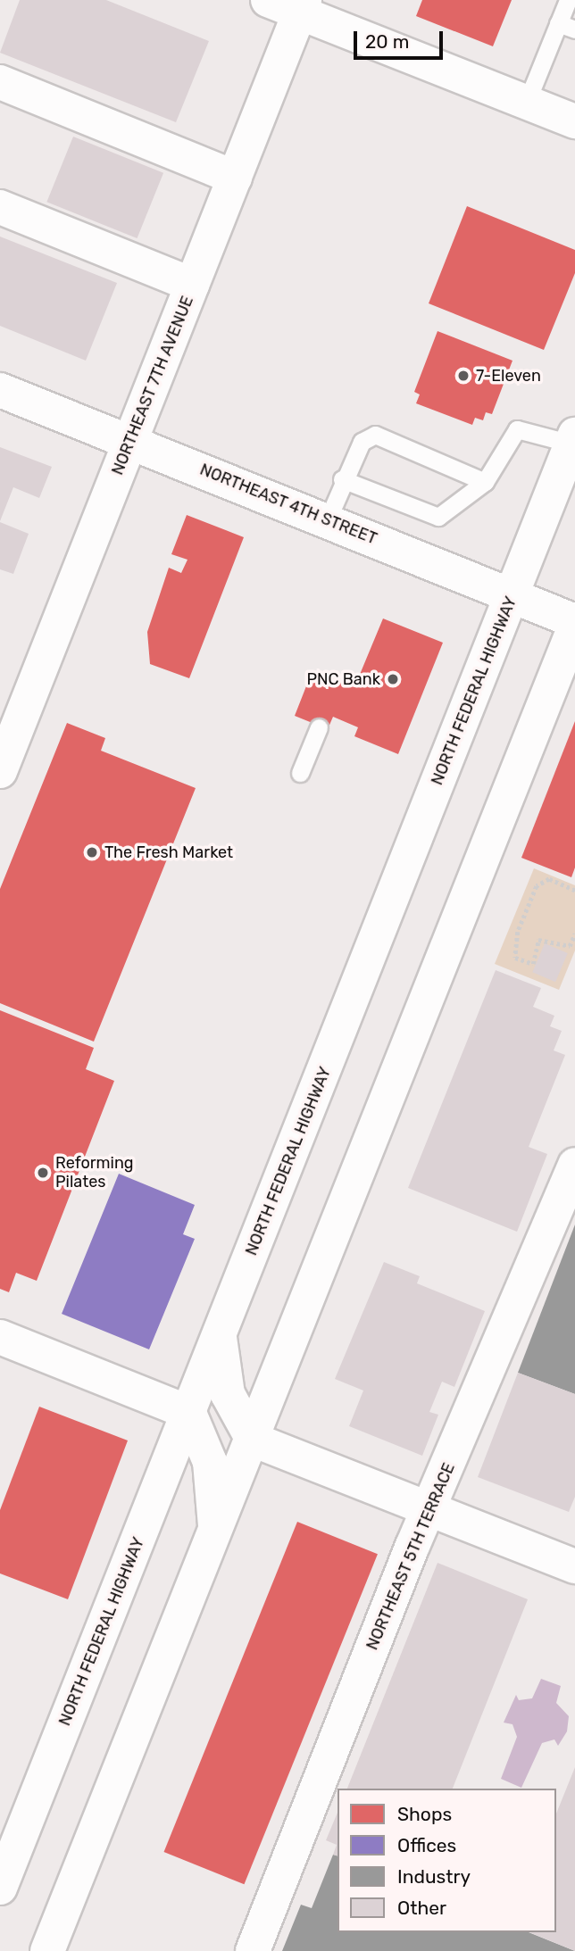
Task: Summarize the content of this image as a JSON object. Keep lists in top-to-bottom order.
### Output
{
  "streets": {
    "street": [
      "NORTHEAST 7TH AVENUE",
      "NORTHEAST 4TH STREET",
      "NORTH FEDERAL HIGHWAY",
      "NORTHEAST 5TH TERRACE"
    ]
  },
  "crossings": [
    ["NORTHEAST 7TH AVENUE", "NORTHEAST 4TH STREET"],
    ["NORTHEAST 4TH STREET", "NORTH FEDERAL HIGHWAY"]
  ],
  "places": [
    "7-Eleven",
    "PNC Bank",
    "The Fresh Market",
    "Reforming Pilates"
  ],
  "legend": [
    "Shops",
    "Offices",
    "Industry",
    "Other"
  ],
  "scale_bar": "20 m"
}
